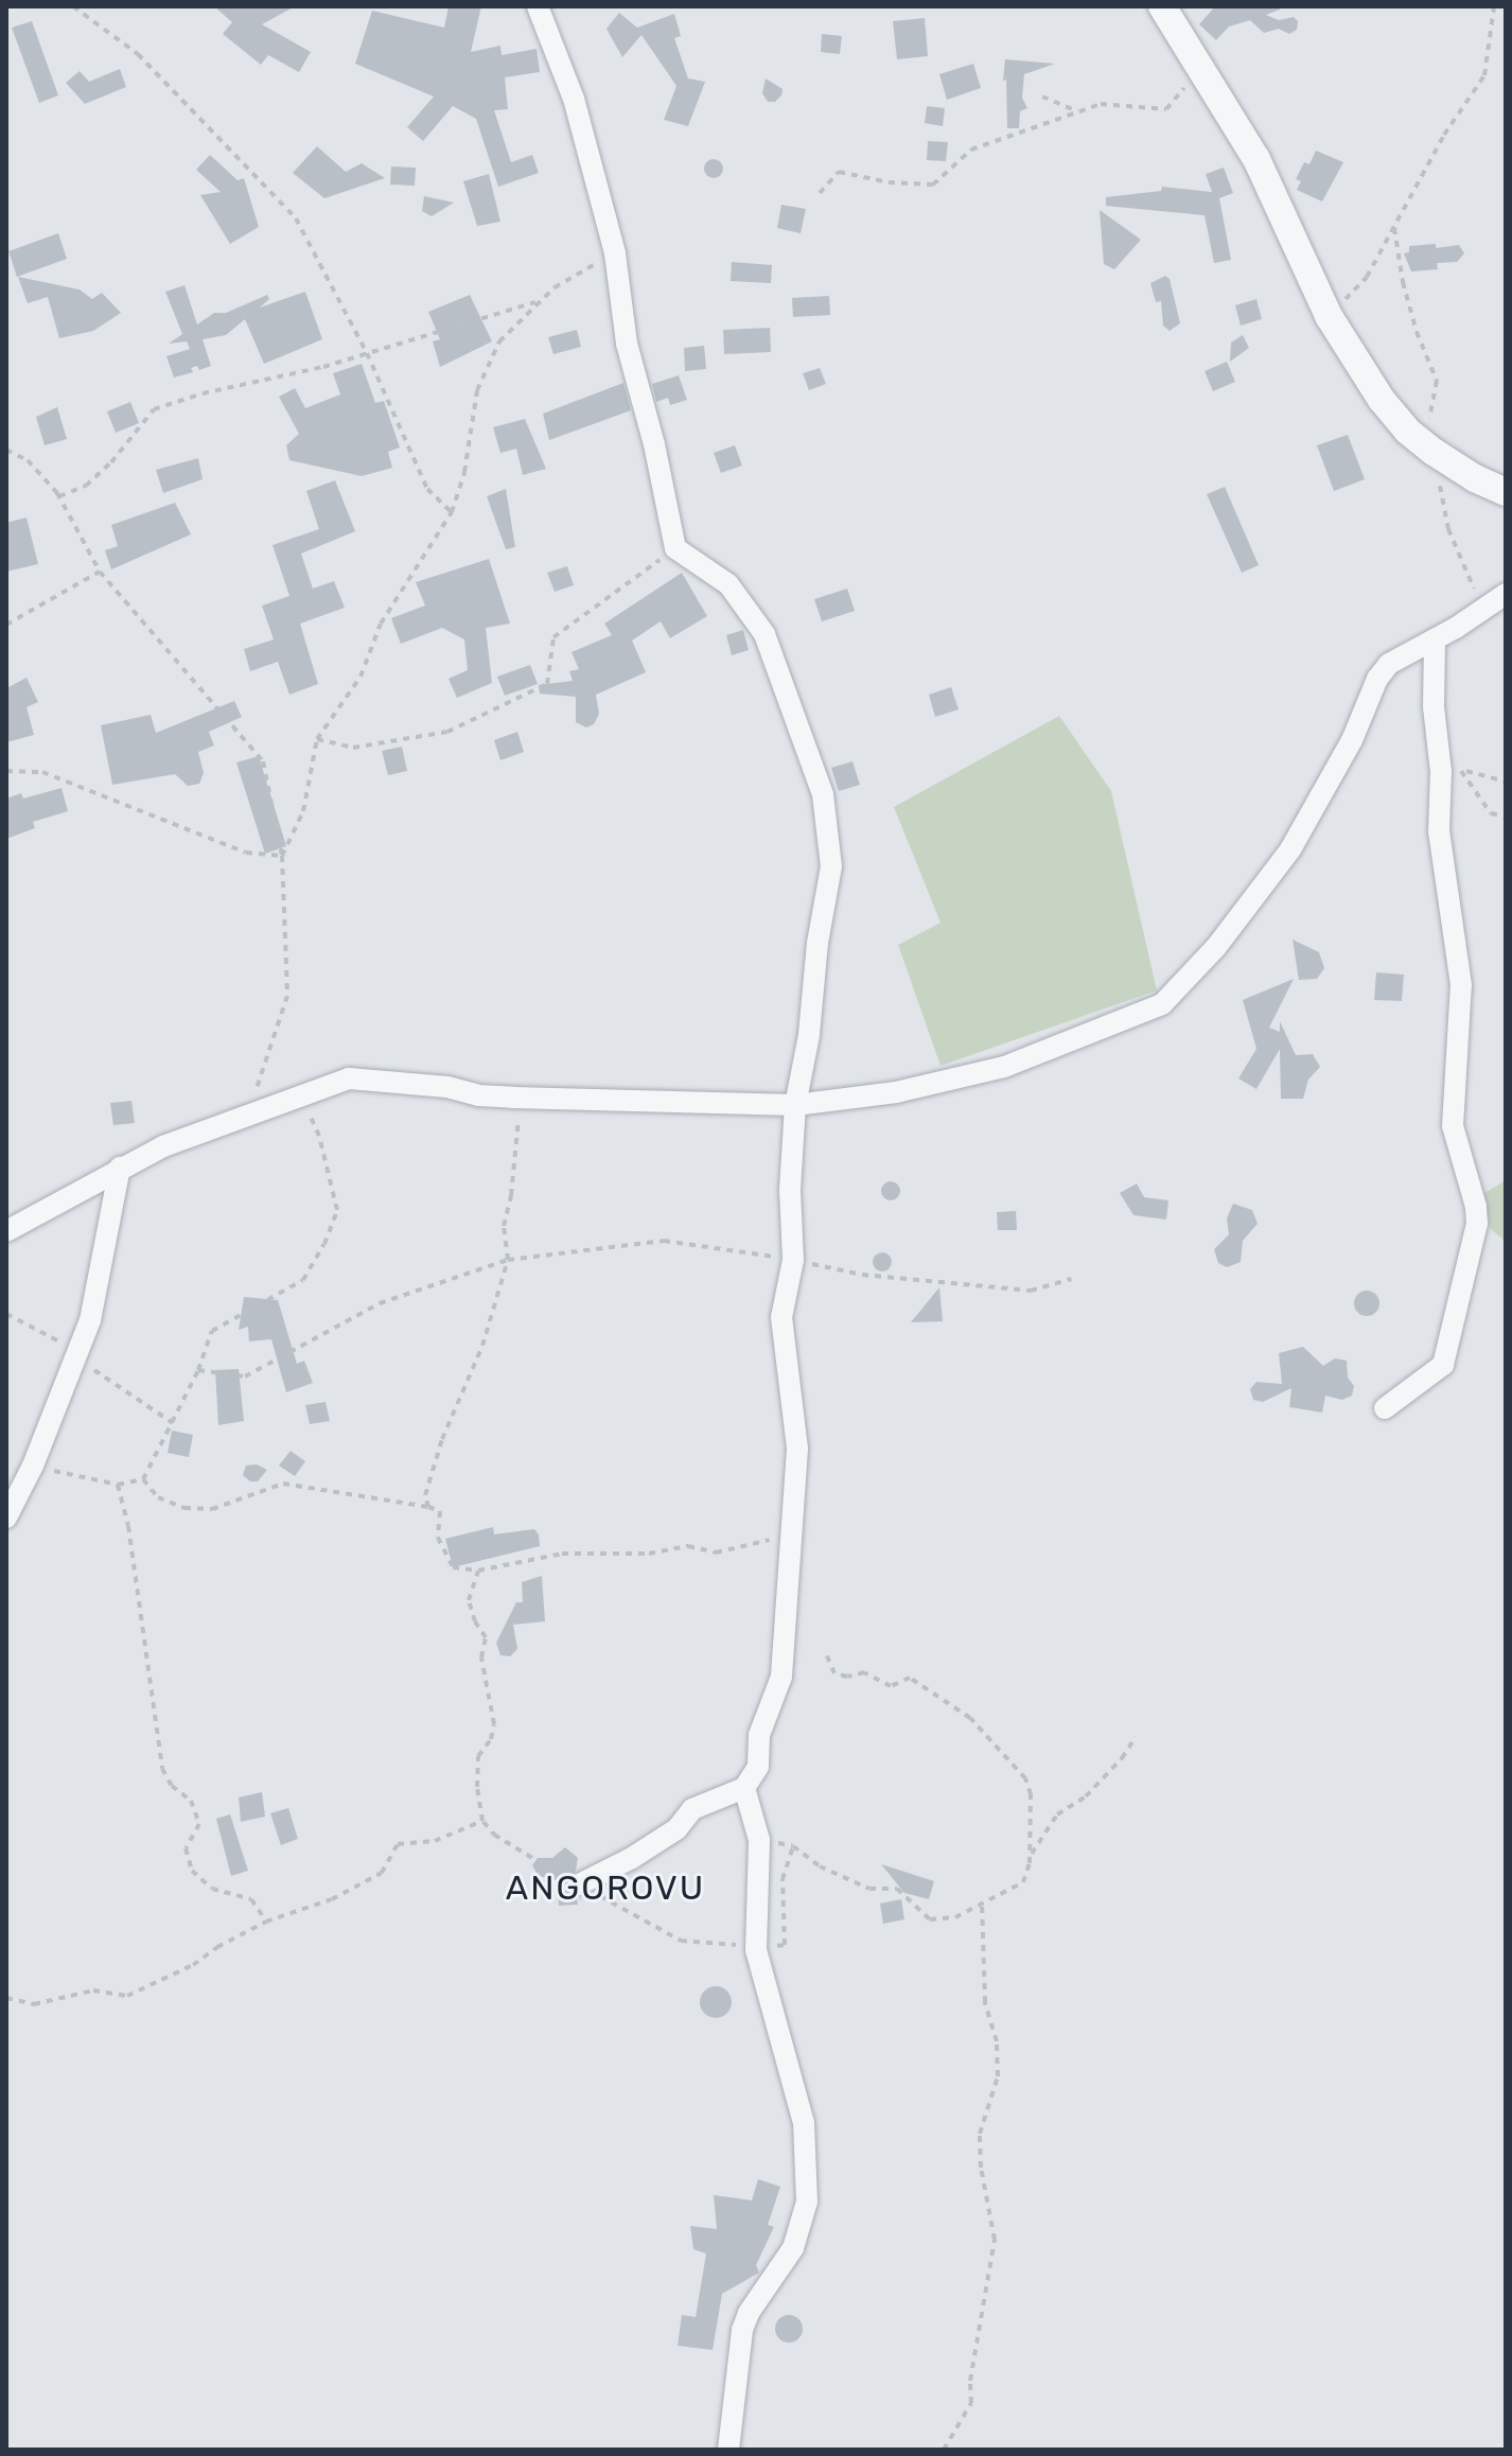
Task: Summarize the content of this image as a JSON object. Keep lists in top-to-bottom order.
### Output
{
  "districts": ["ANGOROVU"]
}
